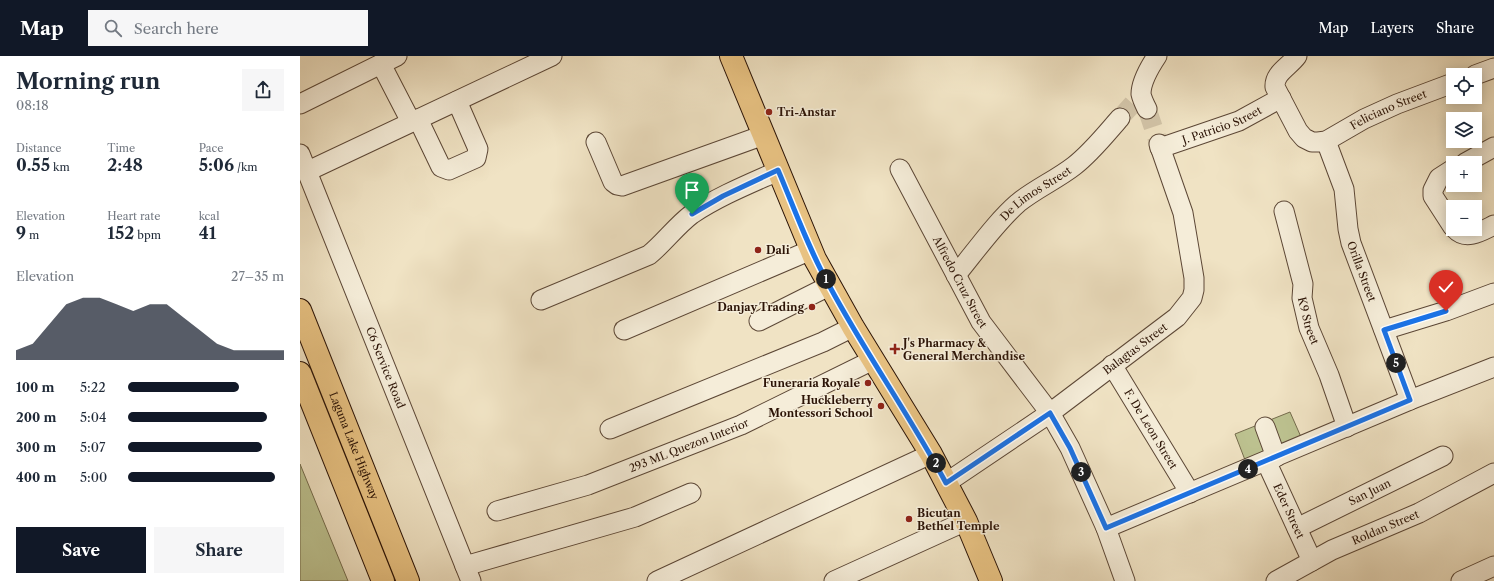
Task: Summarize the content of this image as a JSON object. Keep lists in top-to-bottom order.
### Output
{
  "streets": {
    "main road": ["Laguna Lake Highway"],
    "street": [
      "Feliciano Street",
      "J. Patricio Street",
      "De Limos Street",
      "Orilla Street",
      "Alfredo Cruz Street",
      "K9 Street",
      "Balagtas Street",
      "C6 Service Road",
      "F. De Leon Street",
      "293 ML Quezon Interior",
      "San Juan",
      "Eder Street",
      "Roldan Street"
    ]
  },
  "crossings": [
    ["Feliciano Street", "Orilla Street"],
    ["J. Patricio Street", "Balagtas Street"],
    ["De Limos Street", "Alfredo Cruz Street"],
    ["Alfredo Cruz Street", "Balagtas Street"],
    ["Balagtas Street", "F. De Leon Street"],
    ["San Juan", "Eder Street"],
    ["Eder Street", "Roldan Street"]
  ],
  "places": {
    "other": [
      "Tri-Anstar",
      "Dali",
      "Danjay Trading",
      "Funeraria Royale",
      "Huckleberry Montessori School",
      "Bicutan Bethel Temple"
    ],
    "health": ["J's Pharmacy & General Merchandise"]
  },
  "page": {
    "header": "Map",
    "search": "Search here",
    "nav": ["Map", "Layers", "Share"],
    "heading": ["Morning run", "08:18"],
    "map_buttons": ["+", "−"],
    "stats": [
      ["Distance", "0.55 km"],
      ["Time", "2:48"],
      ["Pace", "5:06 /km"],
      ["Elevation", "9 m"],
      ["Heart rate", "152 bpm"],
      ["kcal", "41"]
    ],
    "chart": ["Elevation", "27–35 m"],
    "pins": [
      "1",
      "5",
      "2",
      "4",
      "3"
    ],
    "list": [
      {
        "name": "100 m",
        "note": "5:22"
      },
      {
        "name": "200 m",
        "note": "5:04"
      },
      {
        "name": "300 m",
        "note": "5:07"
      },
      {
        "name": "400 m",
        "note": "5:00"
      }
    ],
    "buttons": ["Save", "Share"]
  }
}
